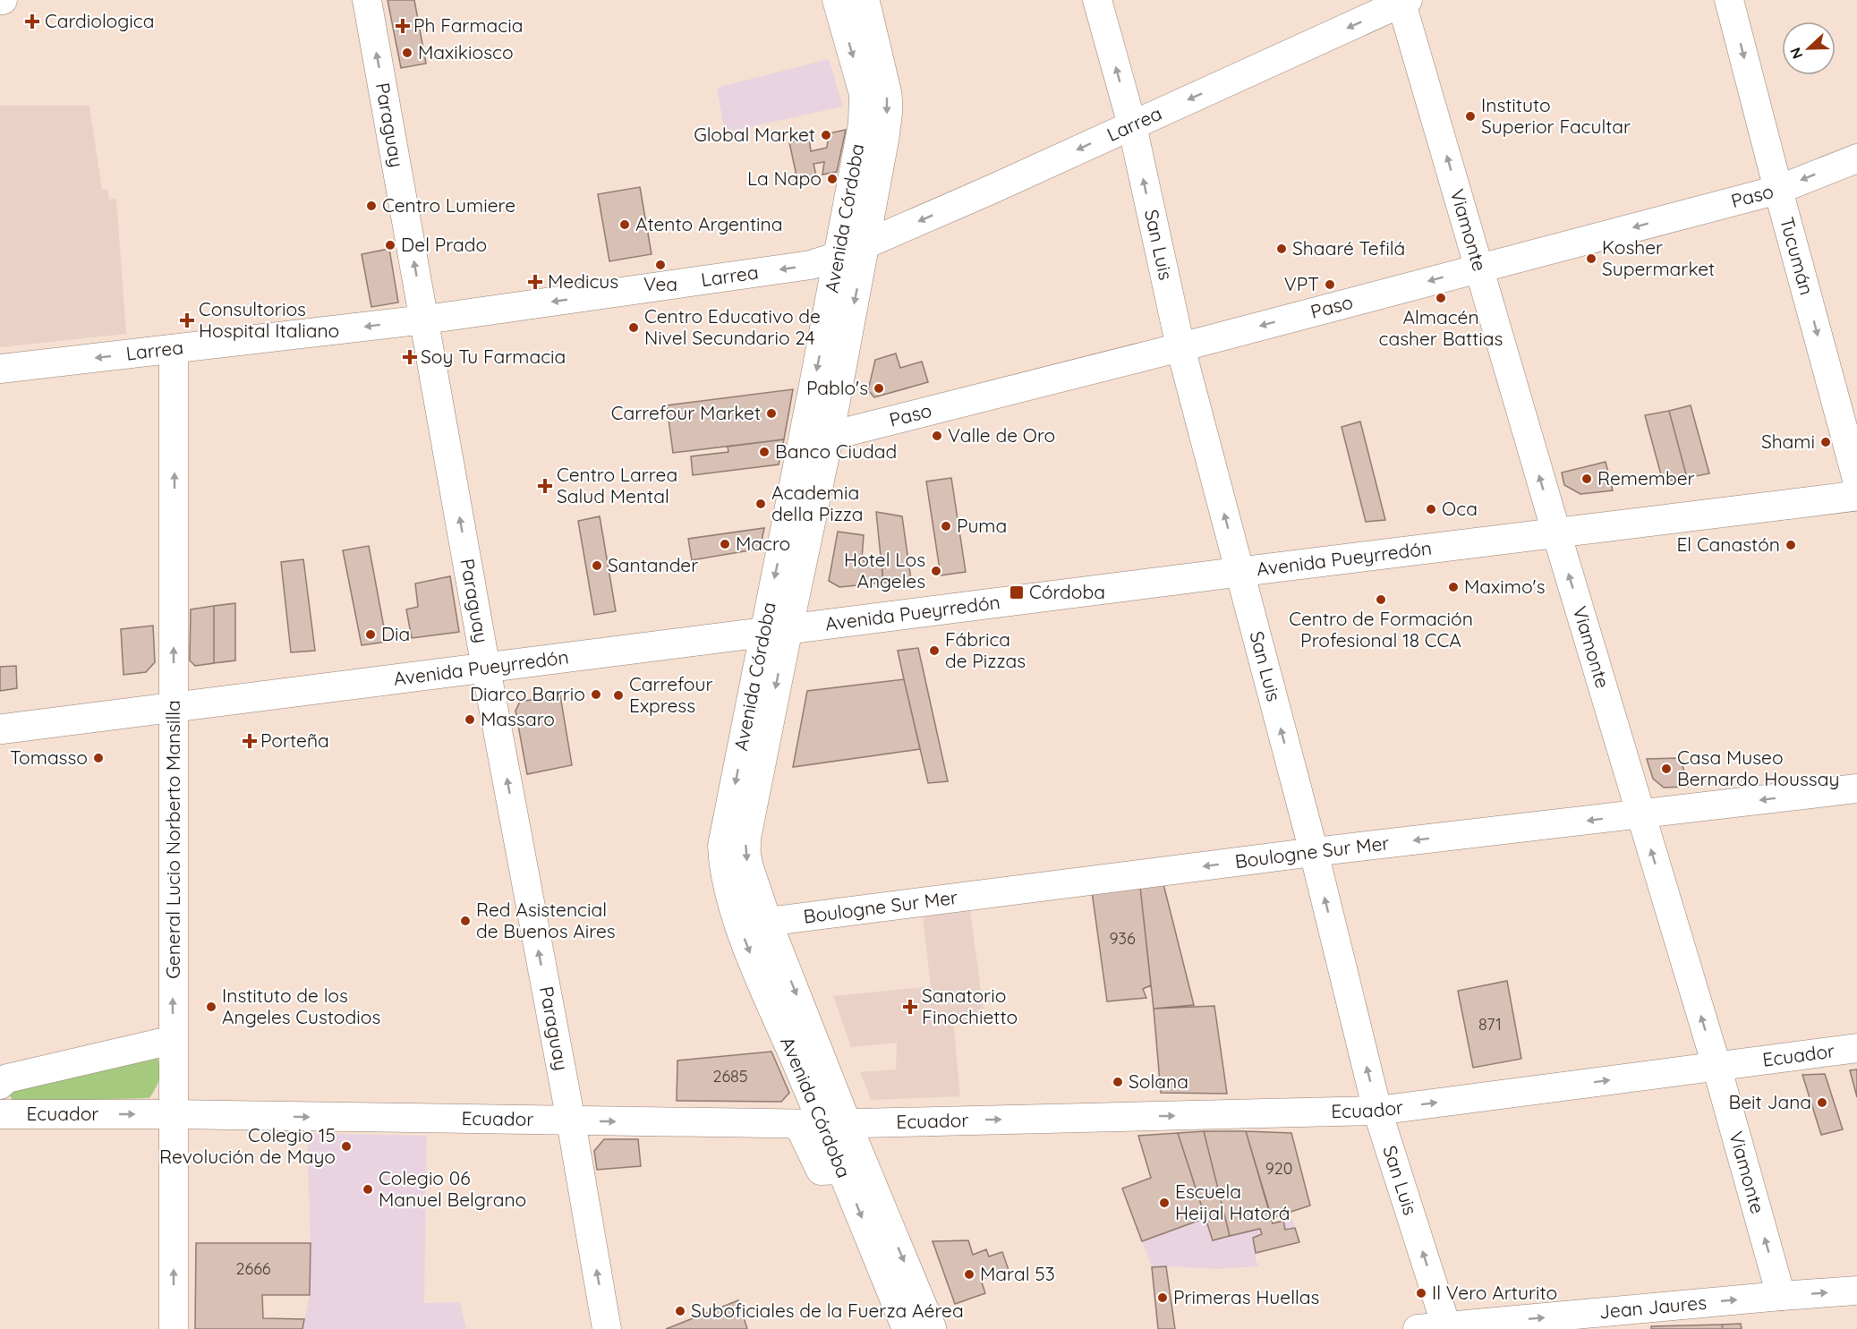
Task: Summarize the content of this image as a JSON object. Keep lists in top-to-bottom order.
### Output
{
  "streets": {
    "main road": ["Avenida Córdoba", "Avenida Pueyrredón"],
    "street": [
      "Larrea",
      "Paraguay",
      "Paso",
      "Viamonte",
      "San Luis",
      "Tucumán",
      "General Lucio Norberto Mansilla",
      "Boulogne Sur Mer",
      "Ecuador",
      "Jean Jaures"
    ]
  },
  "crossings": [
    ["Larrea", "Paraguay"],
    ["Larrea", "Avenida Córdoba"],
    ["Larrea", "Viamonte"],
    ["Larrea", "San Luis"],
    ["Larrea", "General Lucio Norberto Mansilla"],
    ["Paraguay", "Avenida Pueyrredón"],
    ["Paraguay", "Ecuador"],
    ["Paso", "Avenida Córdoba"],
    ["Paso", "Viamonte"],
    ["Paso", "San Luis"],
    ["Paso", "Tucumán"],
    ["Avenida Córdoba", "Avenida Pueyrredón"],
    ["Avenida Córdoba", "Boulogne Sur Mer"],
    ["Avenida Córdoba", "Ecuador"],
    ["Viamonte", "Avenida Pueyrredón"],
    ["Viamonte", "Boulogne Sur Mer"],
    ["Viamonte", "Ecuador"],
    ["Viamonte", "Jean Jaures"],
    ["San Luis", "Avenida Pueyrredón"],
    ["San Luis", "Boulogne Sur Mer"],
    ["San Luis", "Ecuador"],
    ["San Luis", "Jean Jaures"],
    ["Avenida Pueyrredón", "General Lucio Norberto Mansilla"],
    ["General Lucio Norberto Mansilla", "Ecuador"]
  ],
  "one_way": [
    "Larrea",
    "Paraguay",
    "Paso",
    "Avenida Córdoba",
    "Viamonte",
    "San Luis",
    "Tucumán",
    "General Lucio Norberto Mansilla",
    "Boulogne Sur Mer",
    "Ecuador",
    "Jean Jaures"
  ],
  "places": {
    "health": [
      "Cardiologica",
      "Ph Farmacia",
      "Medicus",
      "Consultorios Hospital Italiano",
      "Soy Tu Farmacia",
      "Centro Larrea Salud Mental",
      "Porteña",
      "Sanatorio Finochietto"
    ],
    "other": [
      "Maxikiosco",
      "Instituto Superior Facultar",
      "Global Market",
      "La Napo",
      "Centro Lumiere",
      "Atento Argentina",
      "Del Prado",
      "Shaaré Tefilá",
      "Kosher Supermarket",
      "Vea",
      "VPT",
      "Almacén casher Battias",
      "Centro Educativo de Nivel Secundario 24",
      "Pablo's",
      "Carrefour Market",
      "Valle de Oro",
      "Shami",
      "Banco Ciudad",
      "Remember",
      "Academia della Pizza",
      "Oca",
      "Puma",
      "Macro",
      "El Canastón",
      "Santander",
      "Hotel Los Angeles",
      "Maximo's",
      "Centro de Formación Profesional 18 CCA",
      "Dia",
      "Fábrica de Pizzas",
      "Diarco Barrio",
      "Carrefour Express",
      "Massaro",
      "Tomasso",
      "Casa Museo Bernardo Houssay",
      "Red Asistencial de Buenos Aires",
      "Instituto de los Angeles Custodios",
      "Solana",
      "Beit Jana",
      "Colegio 15 Revolución de Mayo",
      "Colegio 06 Manuel Belgrano",
      "Escuela Heijal Hatorá",
      "Maral 53",
      "Il Vero Arturito",
      "Primeras Huellas",
      "Suboficiales de la Fuerza Aérea"
    ],
    "transit": ["Córdoba"]
  },
  "house_numbers": [
    "936",
    "871",
    "2685",
    "920",
    "2666"
  ],
  "north": "left"
}
